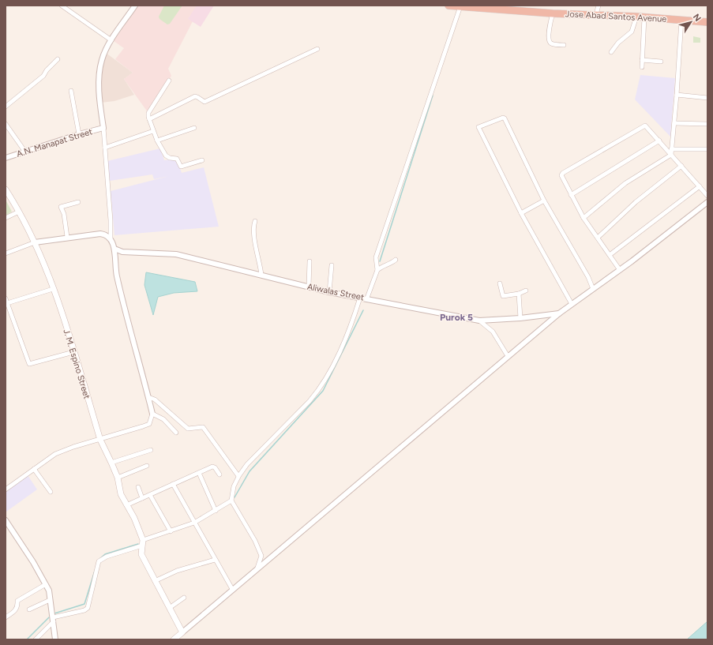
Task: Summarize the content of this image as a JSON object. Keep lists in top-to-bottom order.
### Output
{
  "streets": {
    "highway": ["Jose Abad Santos Avenue"],
    "main road": ["J. M. Espino Street"],
    "street": ["A.N. Manapat Street", "Aliwalas Street"]
  },
  "districts": ["Purok 5"],
  "north": "top right"
}
